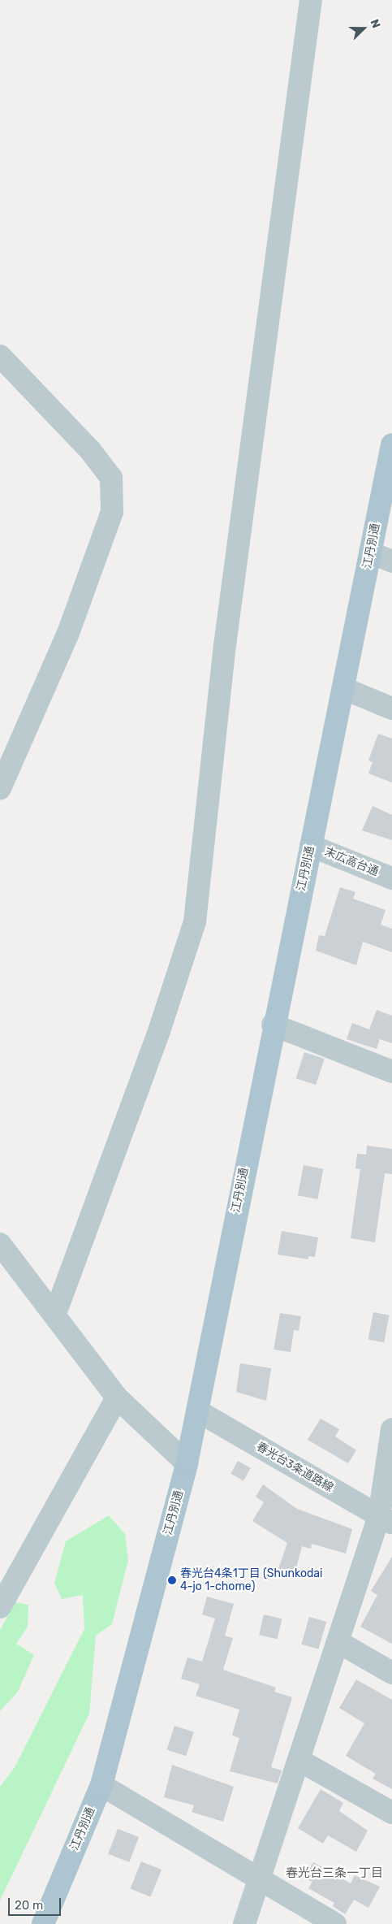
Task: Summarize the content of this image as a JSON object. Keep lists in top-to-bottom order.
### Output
{
  "streets": {
    "main road": ["江丹別通"],
    "street": ["末広高台通", "春光台3条道路線"]
  },
  "crossings": [
    ["江丹別通", "末広高台通"],
    ["江丹別通", "春光台3条道路線"]
  ],
  "districts": ["春光台三条一丁目"],
  "places": ["春光台4条1丁目 (Shunkodai 4-jo 1-chome)"],
  "scale_bar": "20 m",
  "north": "right"
}
